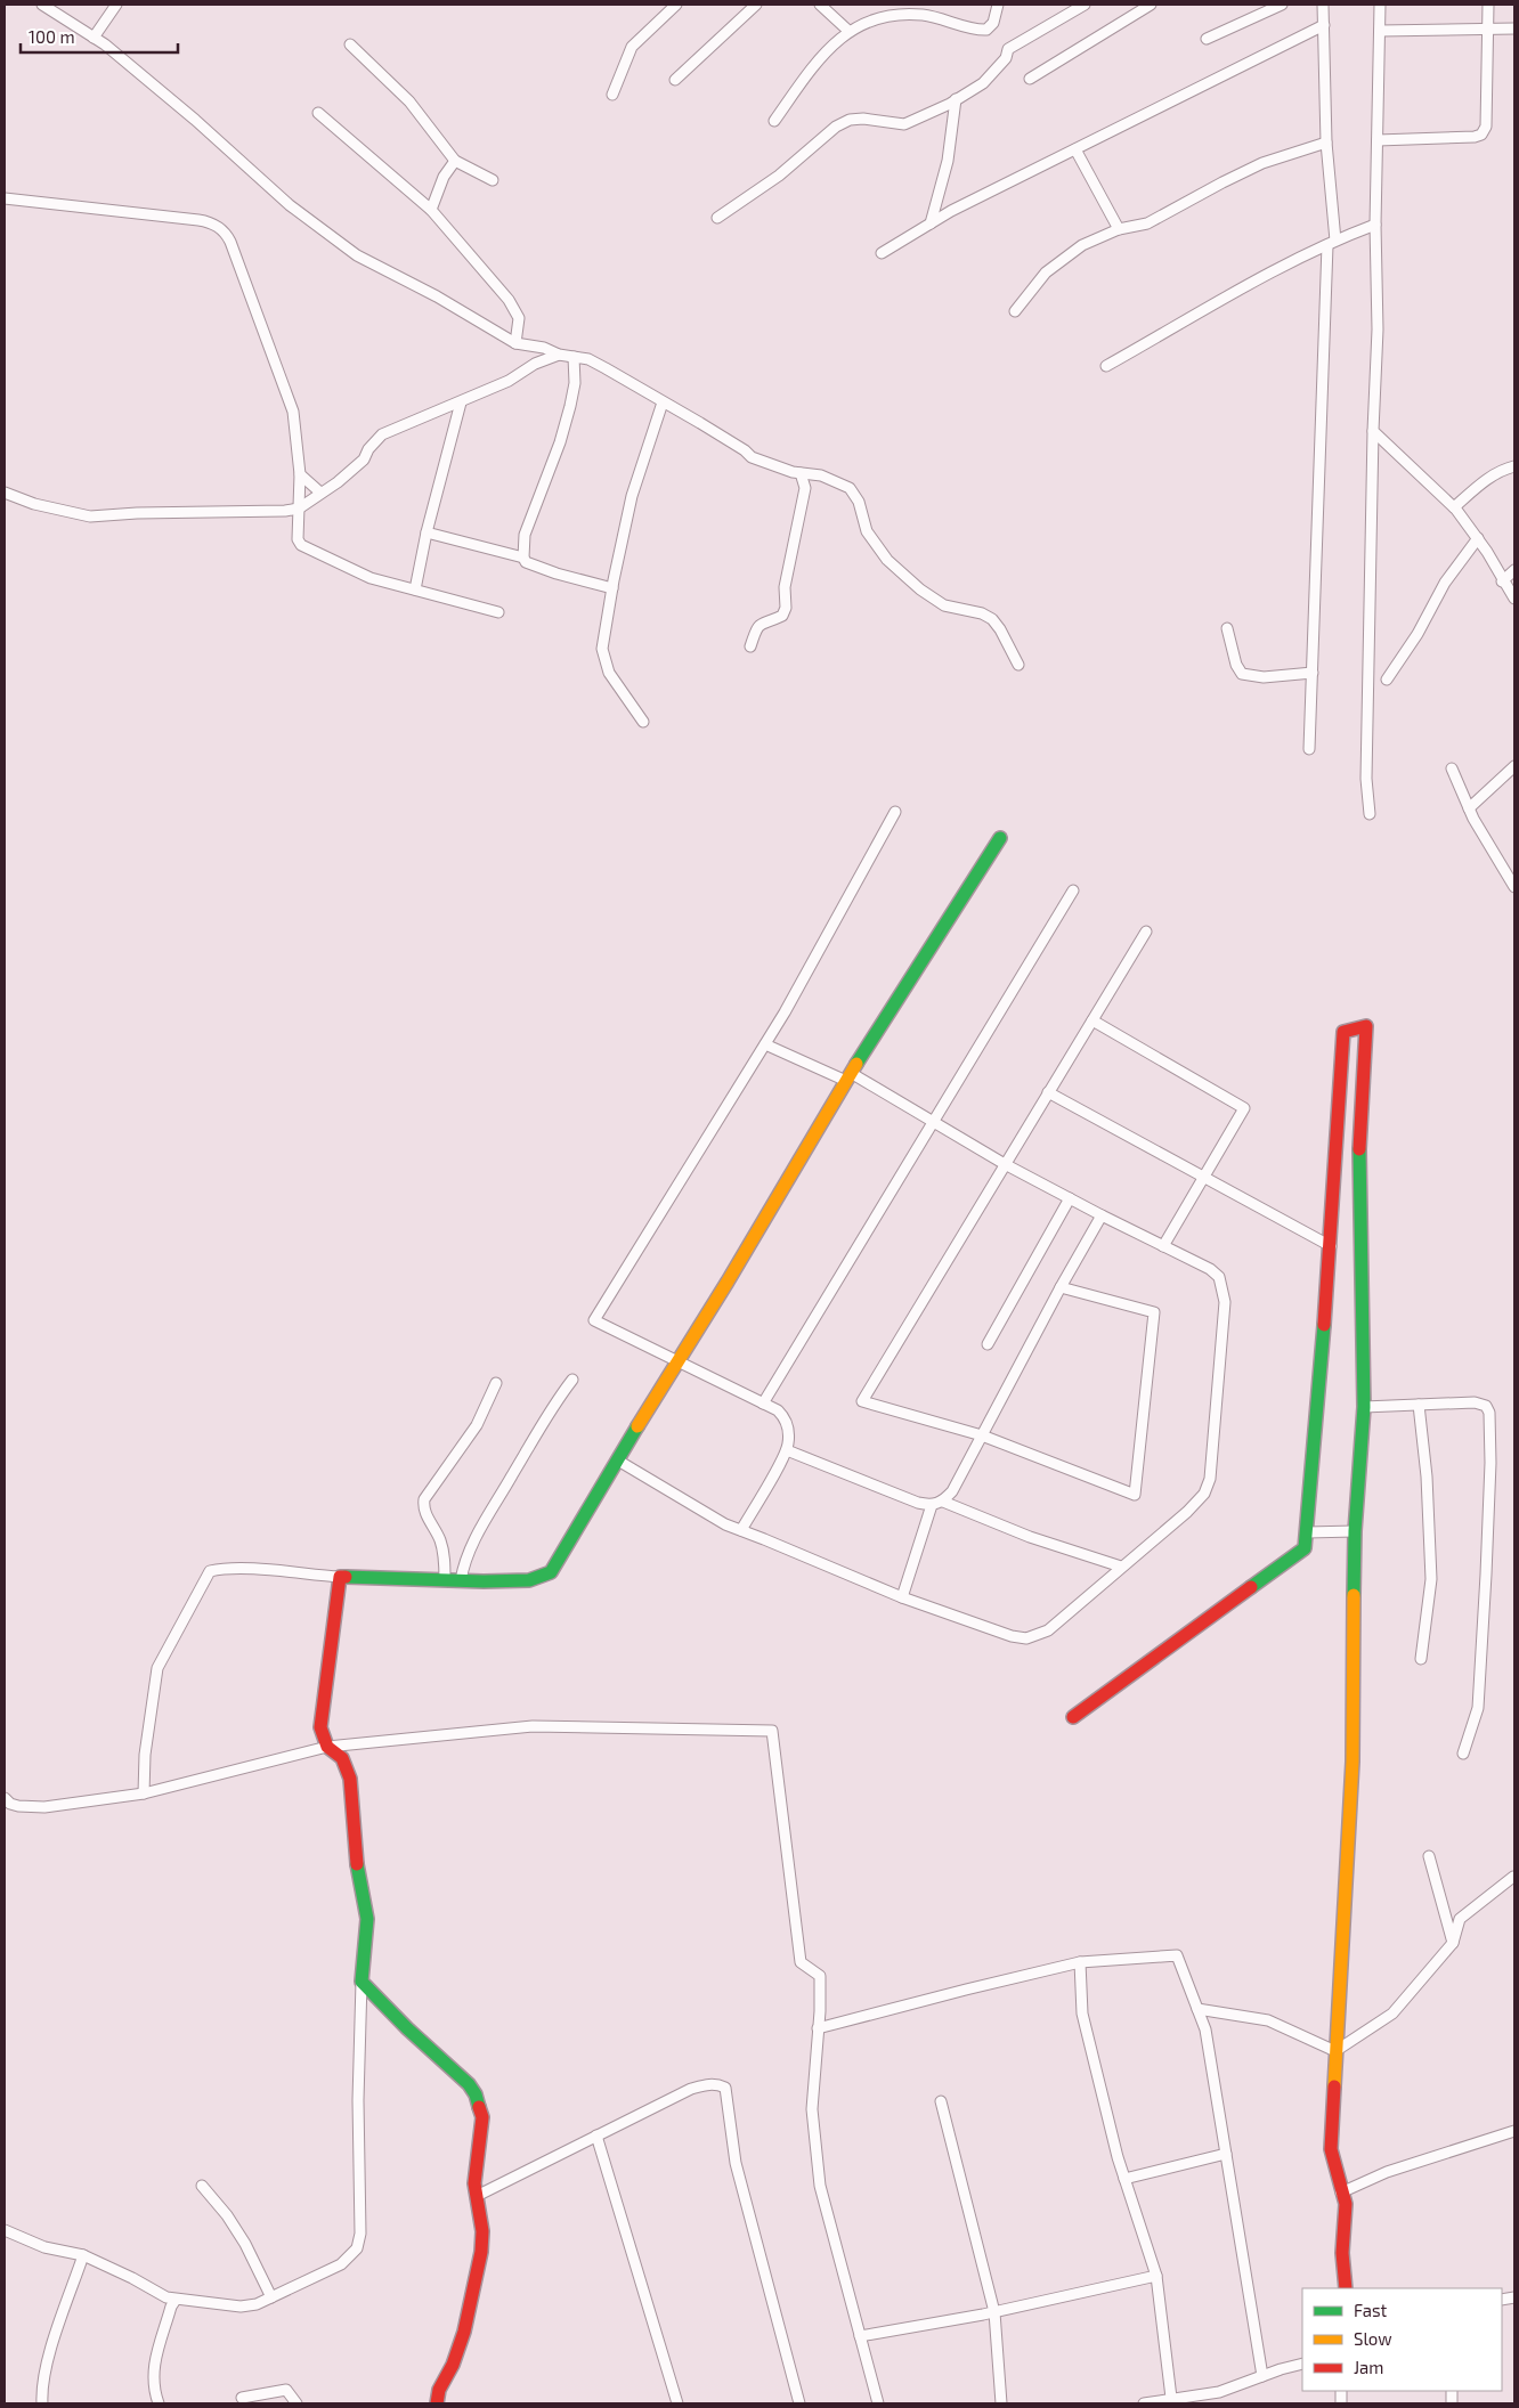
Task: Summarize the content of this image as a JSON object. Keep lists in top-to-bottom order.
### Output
{
  "legend": ["Fast", "Slow", "Jam"],
  "scale_bar": "100 m"
}
